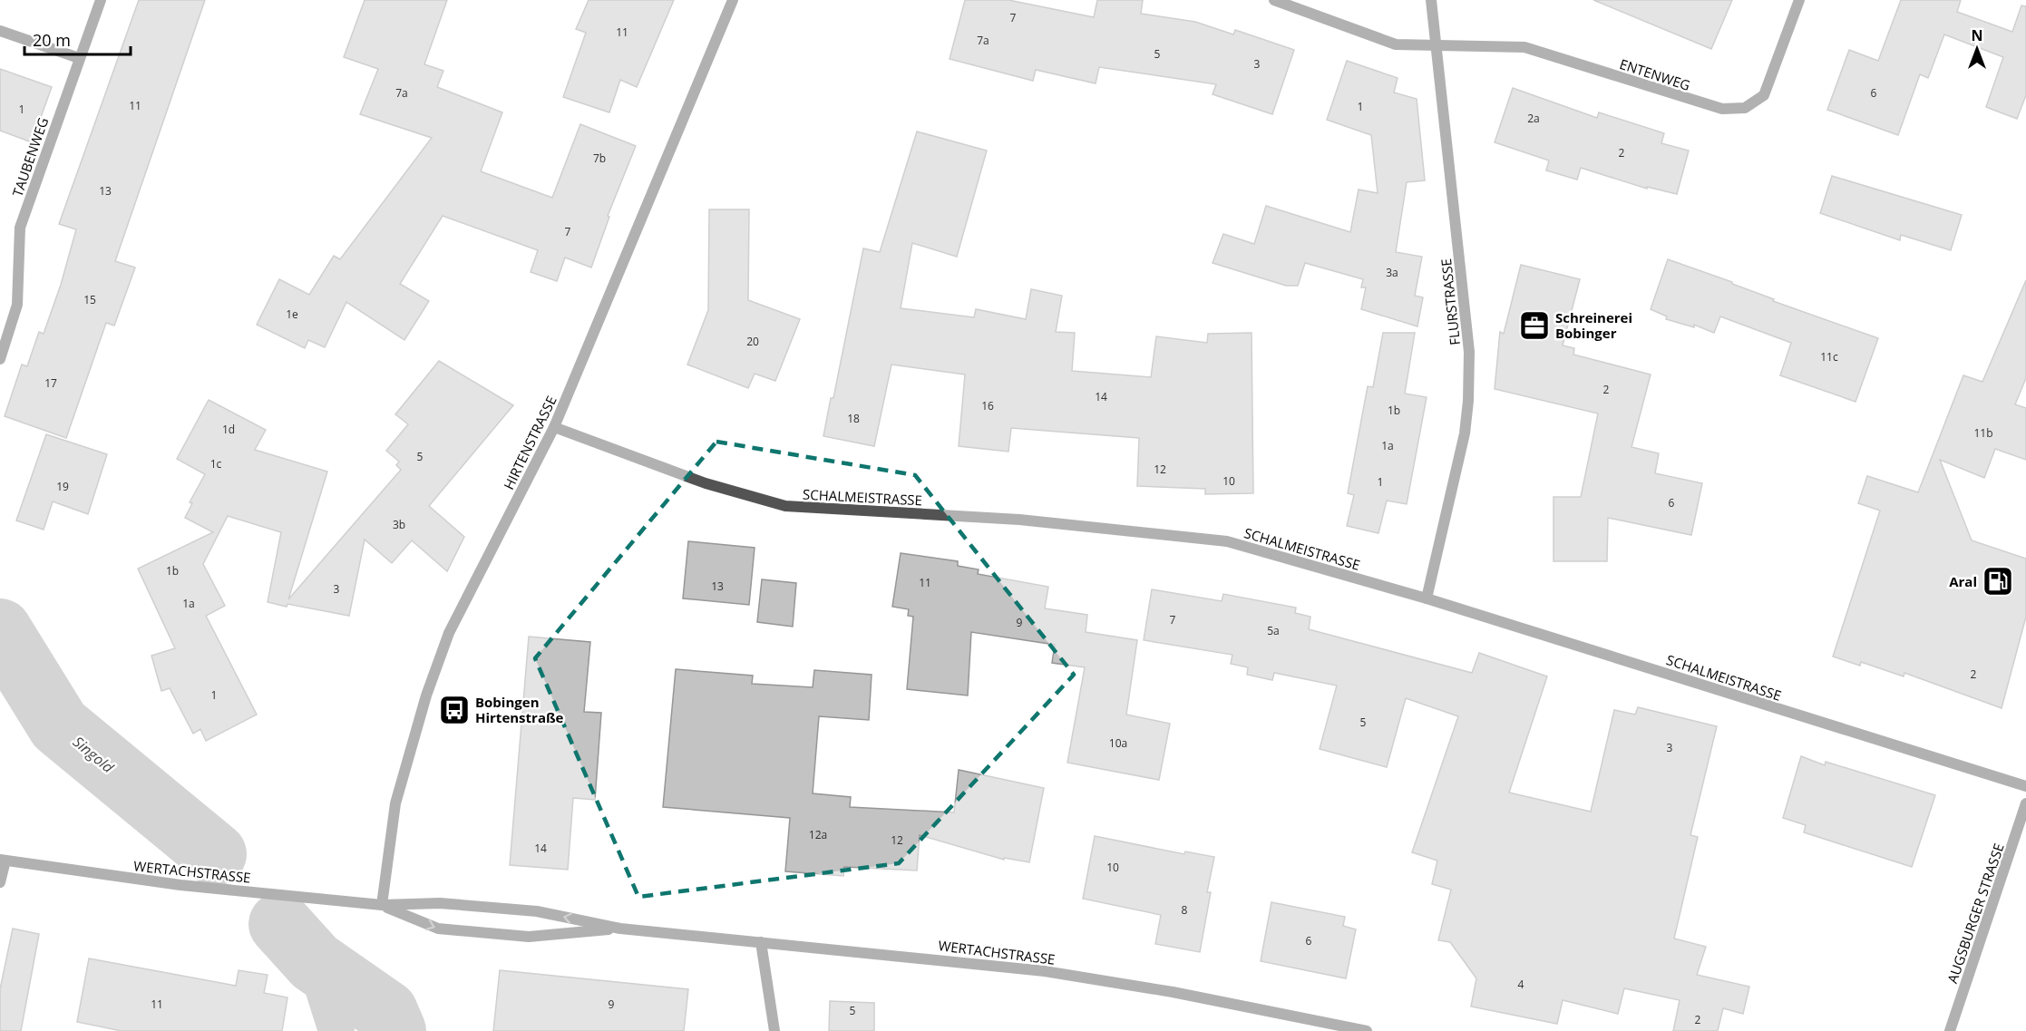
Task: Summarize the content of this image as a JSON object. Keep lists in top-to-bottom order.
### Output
{
  "streets": {
    "street": [
      "ENTENWEG",
      "TAUBENWEG",
      "FLURSTRASSE",
      "HIRTENSTRASSE",
      "SCHALMEISTRASSE",
      "WERTACHSTRASSE",
      "AUGSBURGER STRASSE"
    ]
  },
  "crossings": [
    ["ENTENWEG", "FLURSTRASSE"],
    ["FLURSTRASSE", "SCHALMEISTRASSE"],
    ["HIRTENSTRASSE", "SCHALMEISTRASSE"],
    ["HIRTENSTRASSE", "WERTACHSTRASSE"]
  ],
  "water": ["Singold"],
  "places": {
    "office": ["Schreinerei Bobinger"],
    "fuel station": ["Aral"],
    "bus stop": ["Bobingen Hirtenstraße"]
  },
  "house_numbers": [
    "7",
    "11",
    "7a",
    "5",
    "3",
    "7a",
    "6",
    "11",
    "1",
    "1",
    "2a",
    "2",
    "7b",
    "13",
    "7",
    "3a",
    "15",
    "1e",
    "20",
    "11c",
    "17",
    "2",
    "14",
    "16",
    "1b",
    "18",
    "1d",
    "11b",
    "1a",
    "5",
    "1c",
    "12",
    "10",
    "1",
    "19",
    "6",
    "3b",
    "1b",
    "11",
    "13",
    "3",
    "1a",
    "7",
    "9",
    "5a",
    "2",
    "1",
    "5",
    "10a",
    "3",
    "12a",
    "12",
    "14",
    "10",
    "8",
    "6",
    "4",
    "11",
    "9",
    "5",
    "2"
  ],
  "scale_bar": "20 m",
  "north": "top"
}
